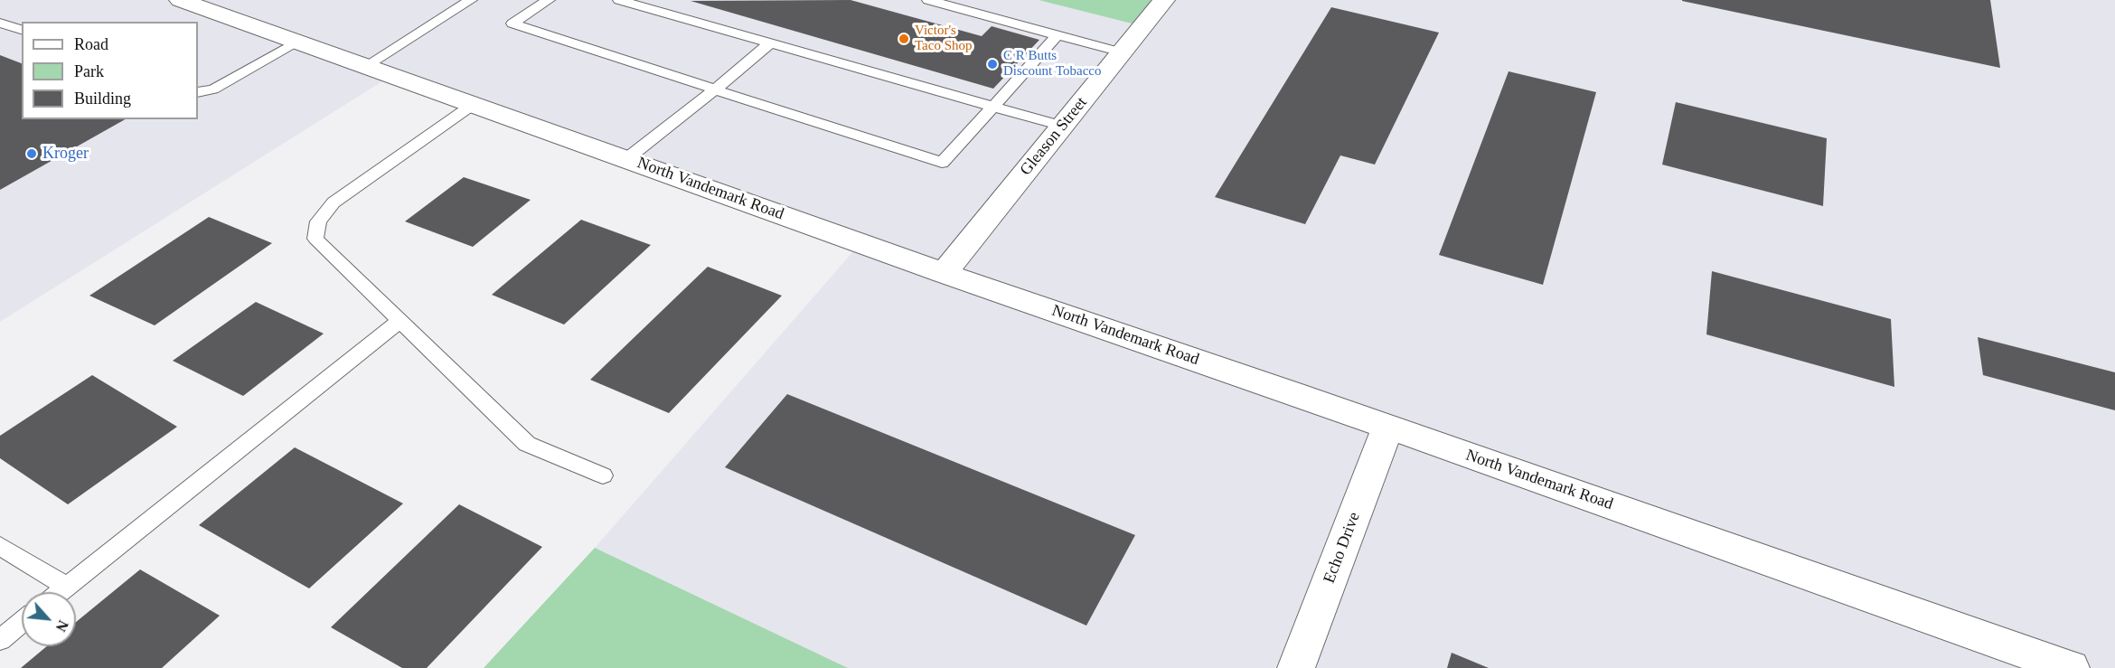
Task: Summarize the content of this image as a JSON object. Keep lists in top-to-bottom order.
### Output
{
  "streets": {
    "street": ["Gleason Street", "North Vandemark Road", "Echo Drive"]
  },
  "crossings": [
    ["Gleason Street", "North Vandemark Road"],
    ["North Vandemark Road", "Echo Drive"]
  ],
  "places": ["Victor's Taco Shop", "C R Butts Discount Tobacco", "Kroger"],
  "legend": ["Road", "Park", "Building"],
  "north": "bottom right"
}
